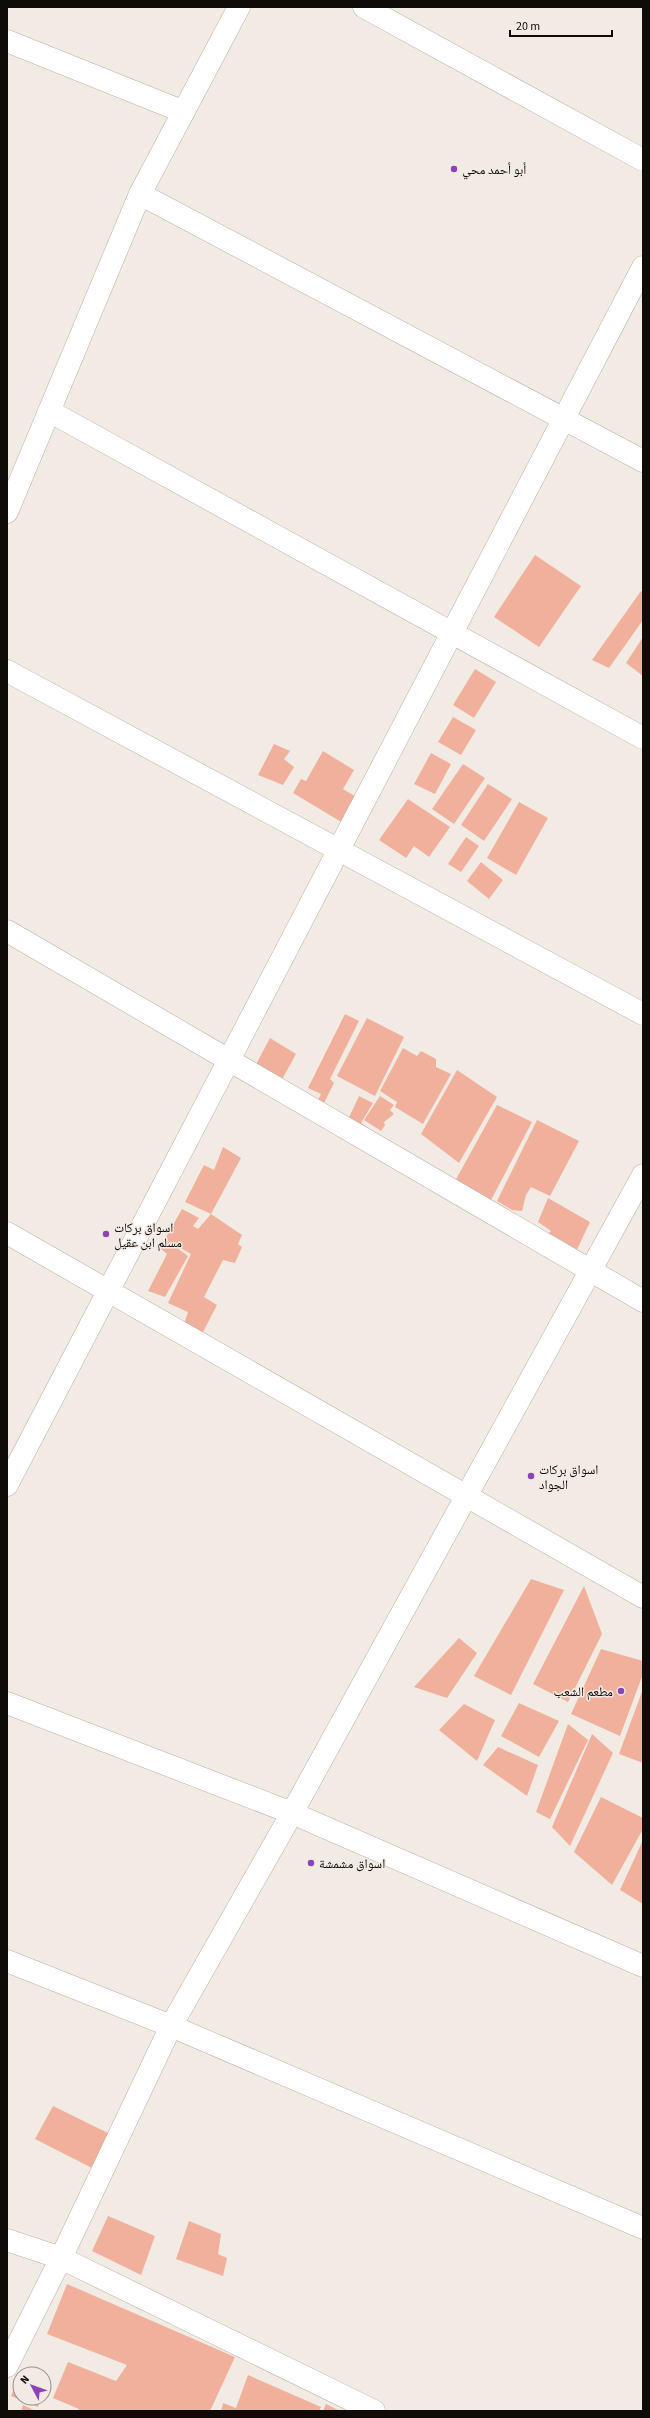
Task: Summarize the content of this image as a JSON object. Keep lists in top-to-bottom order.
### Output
{
  "places": [
    "أبو أحمد محي",
    "اسواق بركات مسلم ابن عقيل",
    "اسواق بركات الجواد",
    "مطعم الشعب",
    "اسواق مشمشة"
  ],
  "scale_bar": "20 m",
  "north": "top left"
}
